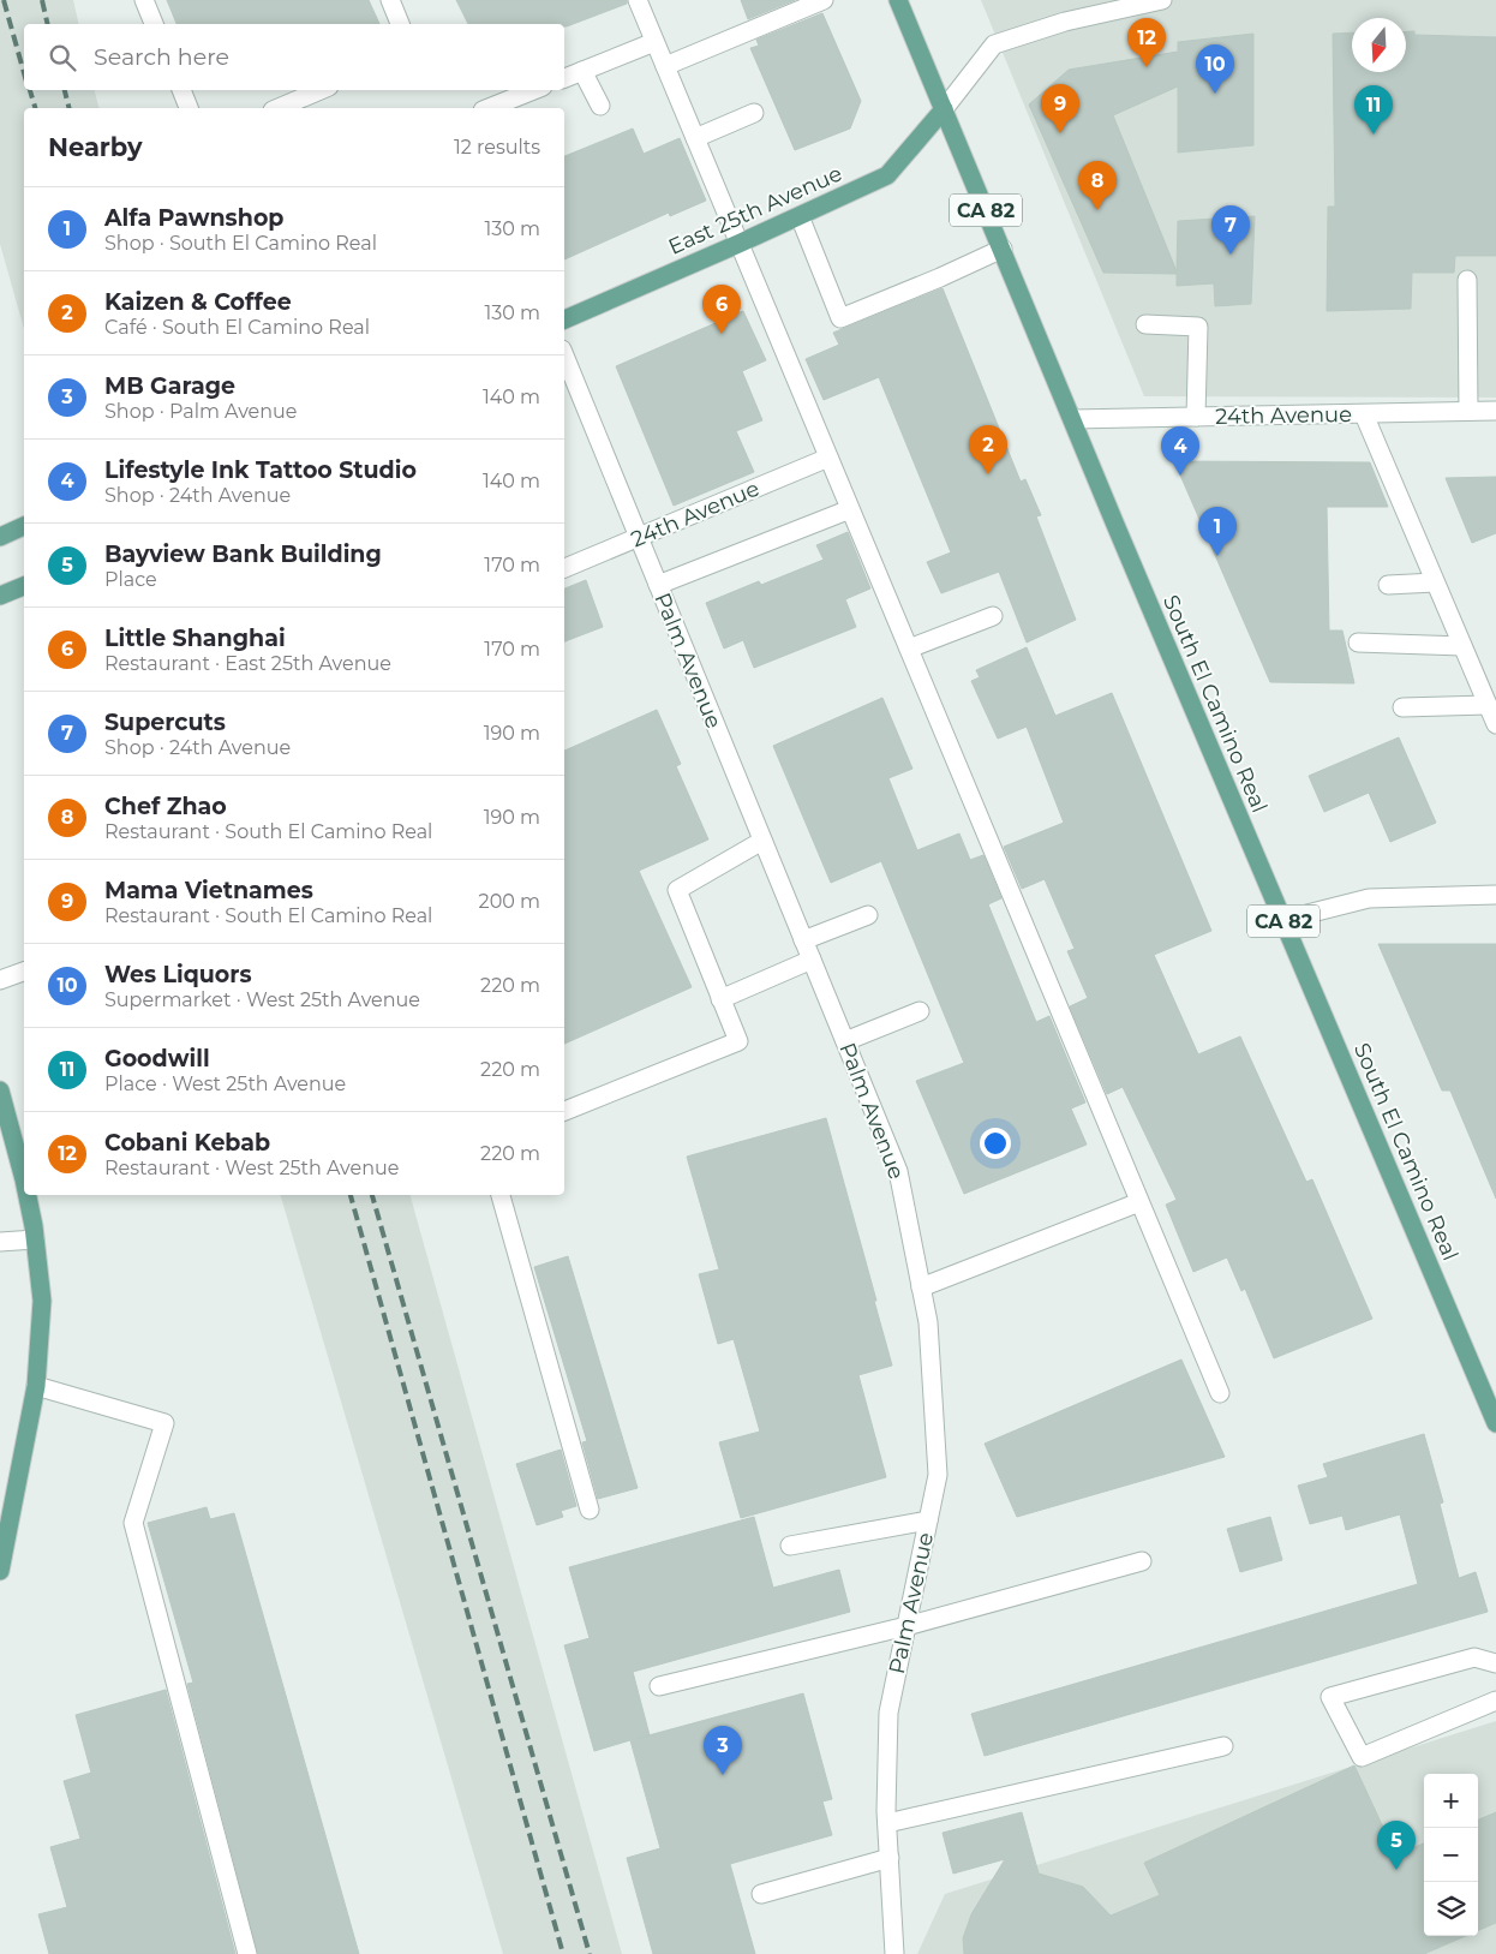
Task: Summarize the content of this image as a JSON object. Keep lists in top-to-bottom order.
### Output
{
  "streets": {
    "main road": ["East 25th Avenue", "CA 82", "South El Camino Real"],
    "street": ["24th Avenue", "Palm Avenue"]
  },
  "crossings": [
    ["East 25th Avenue", "South El Camino Real"],
    ["24th Avenue", "Palm Avenue"],
    ["24th Avenue", "South El Camino Real"]
  ],
  "north": "bottom",
  "page": {
    "pins": [
      "12",
      "10",
      "9",
      "11",
      "8",
      "7",
      "6",
      "2",
      "4",
      "1",
      "3",
      "5"
    ],
    "search": "Search here",
    "heading": ["Nearby", "12 results"],
    "list": [
      {
        "mark": "1",
        "name": "Alfa Pawnshop",
        "note": "Shop · South El Camino Real",
        "value": "130 m"
      },
      {
        "mark": "2",
        "name": "Kaizen & Coffee",
        "note": "Café · South El Camino Real",
        "value": "130 m"
      },
      {
        "mark": "3",
        "name": "MB Garage",
        "note": "Shop · Palm Avenue",
        "value": "140 m"
      },
      {
        "mark": "4",
        "name": "Lifestyle Ink Tattoo Studio",
        "note": "Shop · 24th Avenue",
        "value": "140 m"
      },
      {
        "mark": "5",
        "name": "Bayview Bank Building",
        "note": "Place",
        "value": "170 m"
      },
      {
        "mark": "6",
        "name": "Little Shanghai",
        "note": "Restaurant · East 25th Avenue",
        "value": "170 m"
      },
      {
        "mark": "7",
        "name": "Supercuts",
        "note": "Shop · 24th Avenue",
        "value": "190 m"
      },
      {
        "mark": "8",
        "name": "Chef Zhao",
        "note": "Restaurant · South El Camino Real",
        "value": "190 m"
      },
      {
        "mark": "9",
        "name": "Mama Vietnames",
        "note": "Restaurant · South El Camino Real",
        "value": "200 m"
      },
      {
        "mark": "10",
        "name": "Wes Liquors",
        "note": "Supermarket · West 25th Avenue",
        "value": "220 m"
      },
      {
        "mark": "11",
        "name": "Goodwill",
        "note": "Place · West 25th Avenue",
        "value": "220 m"
      },
      {
        "mark": "12",
        "name": "Cobani Kebab",
        "note": "Restaurant · West 25th Avenue",
        "value": "220 m"
      }
    ],
    "map_buttons": ["+", "−"]
  }
}
